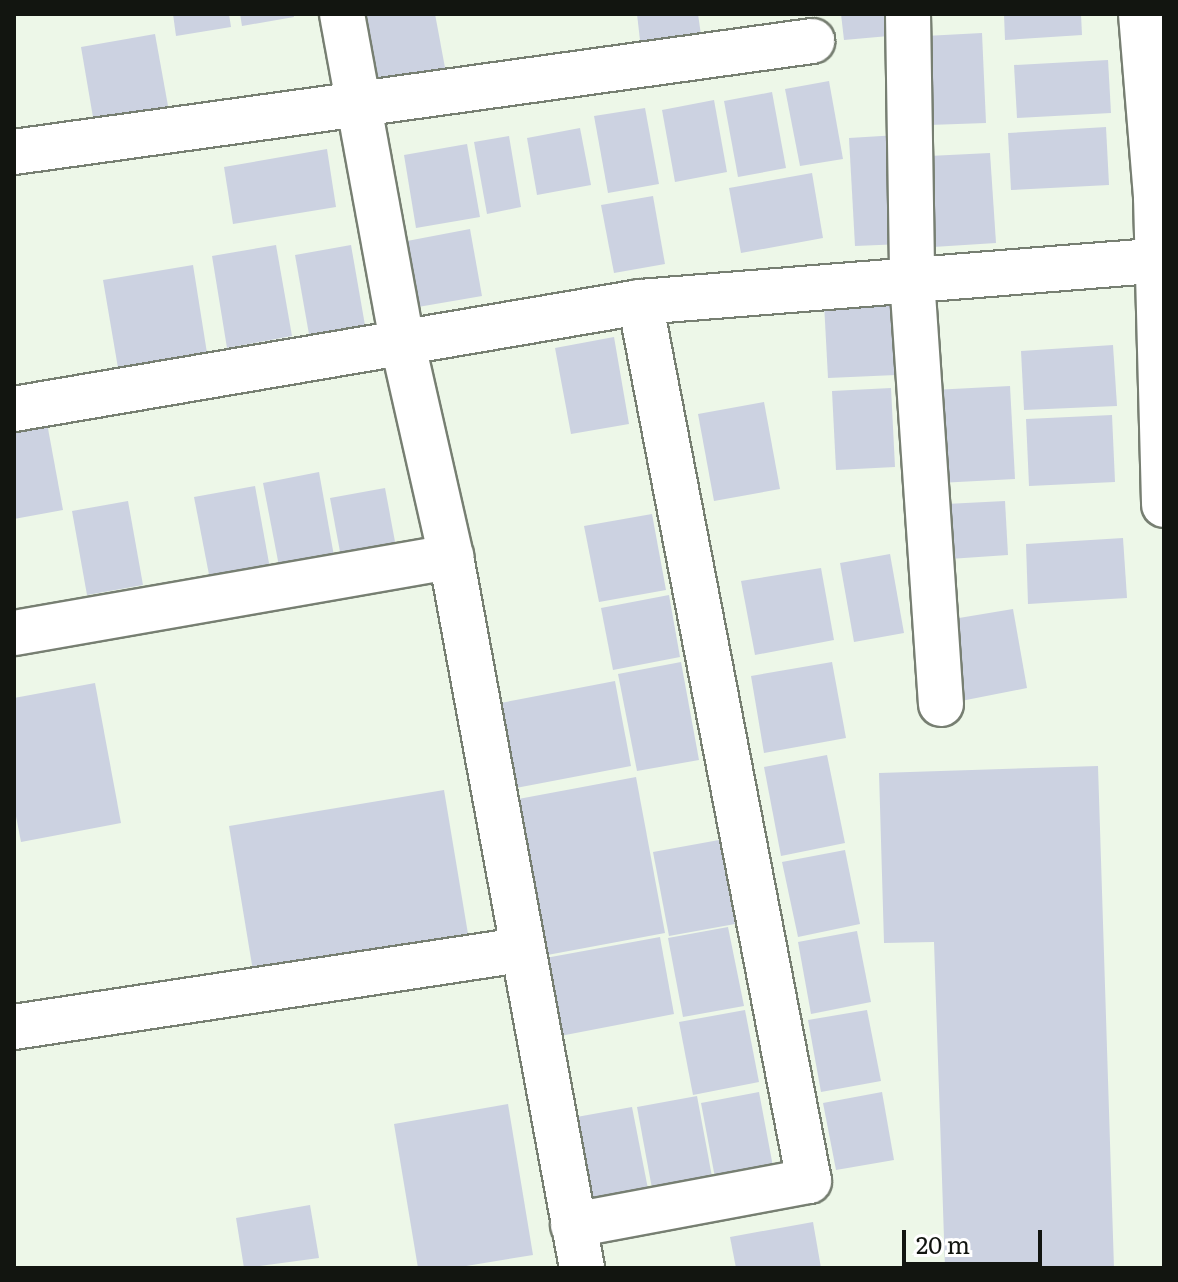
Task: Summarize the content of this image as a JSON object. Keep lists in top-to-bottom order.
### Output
{
  "scale_bar": "20 m"
}
